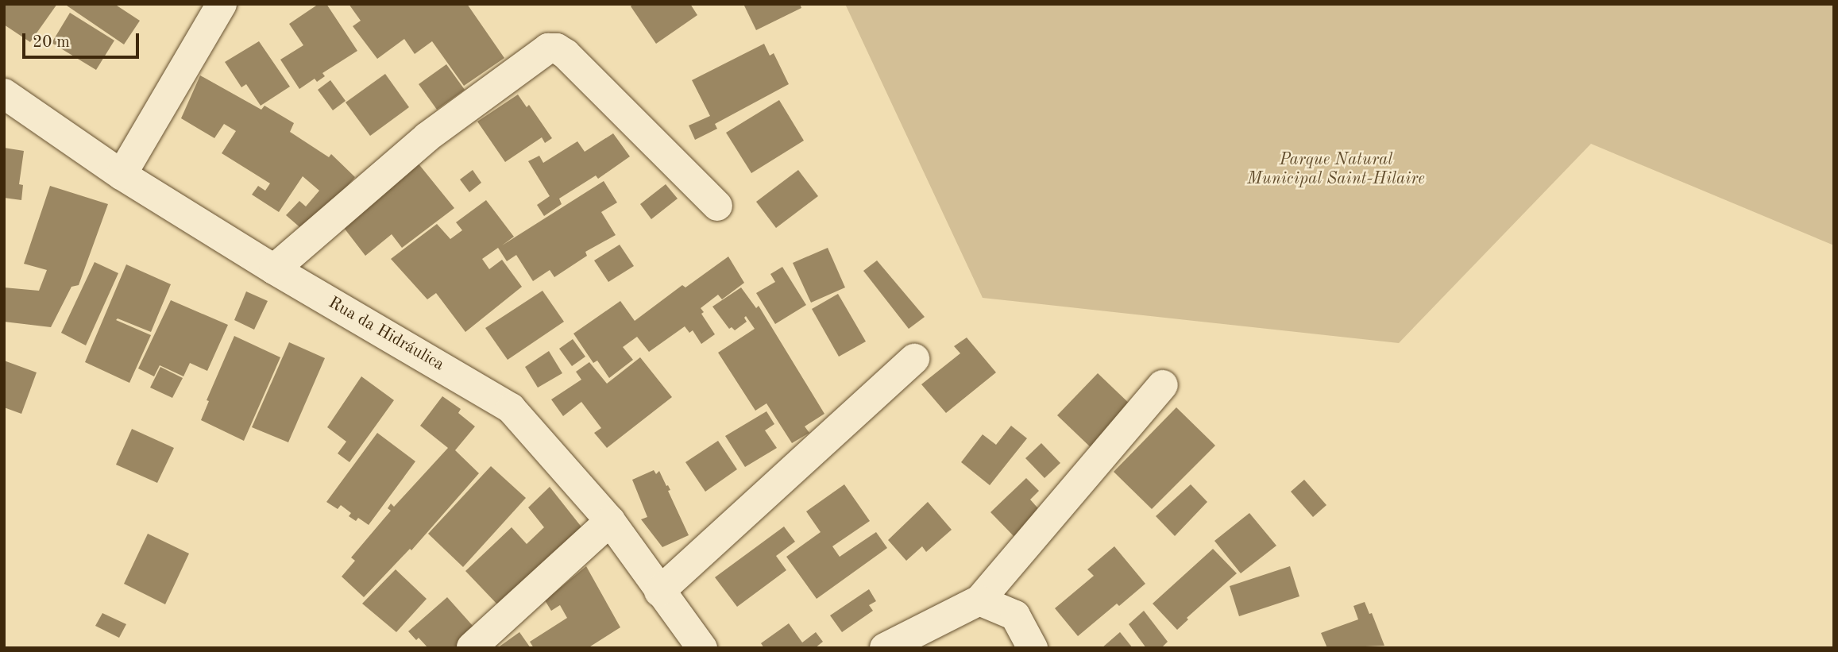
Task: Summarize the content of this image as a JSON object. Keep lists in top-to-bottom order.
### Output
{
  "streets": {
    "street": ["Rua da Hidráulica"]
  },
  "parks": ["Parque Natural Municipal Saint-Hilaire"],
  "scale_bar": "20 m"
}
